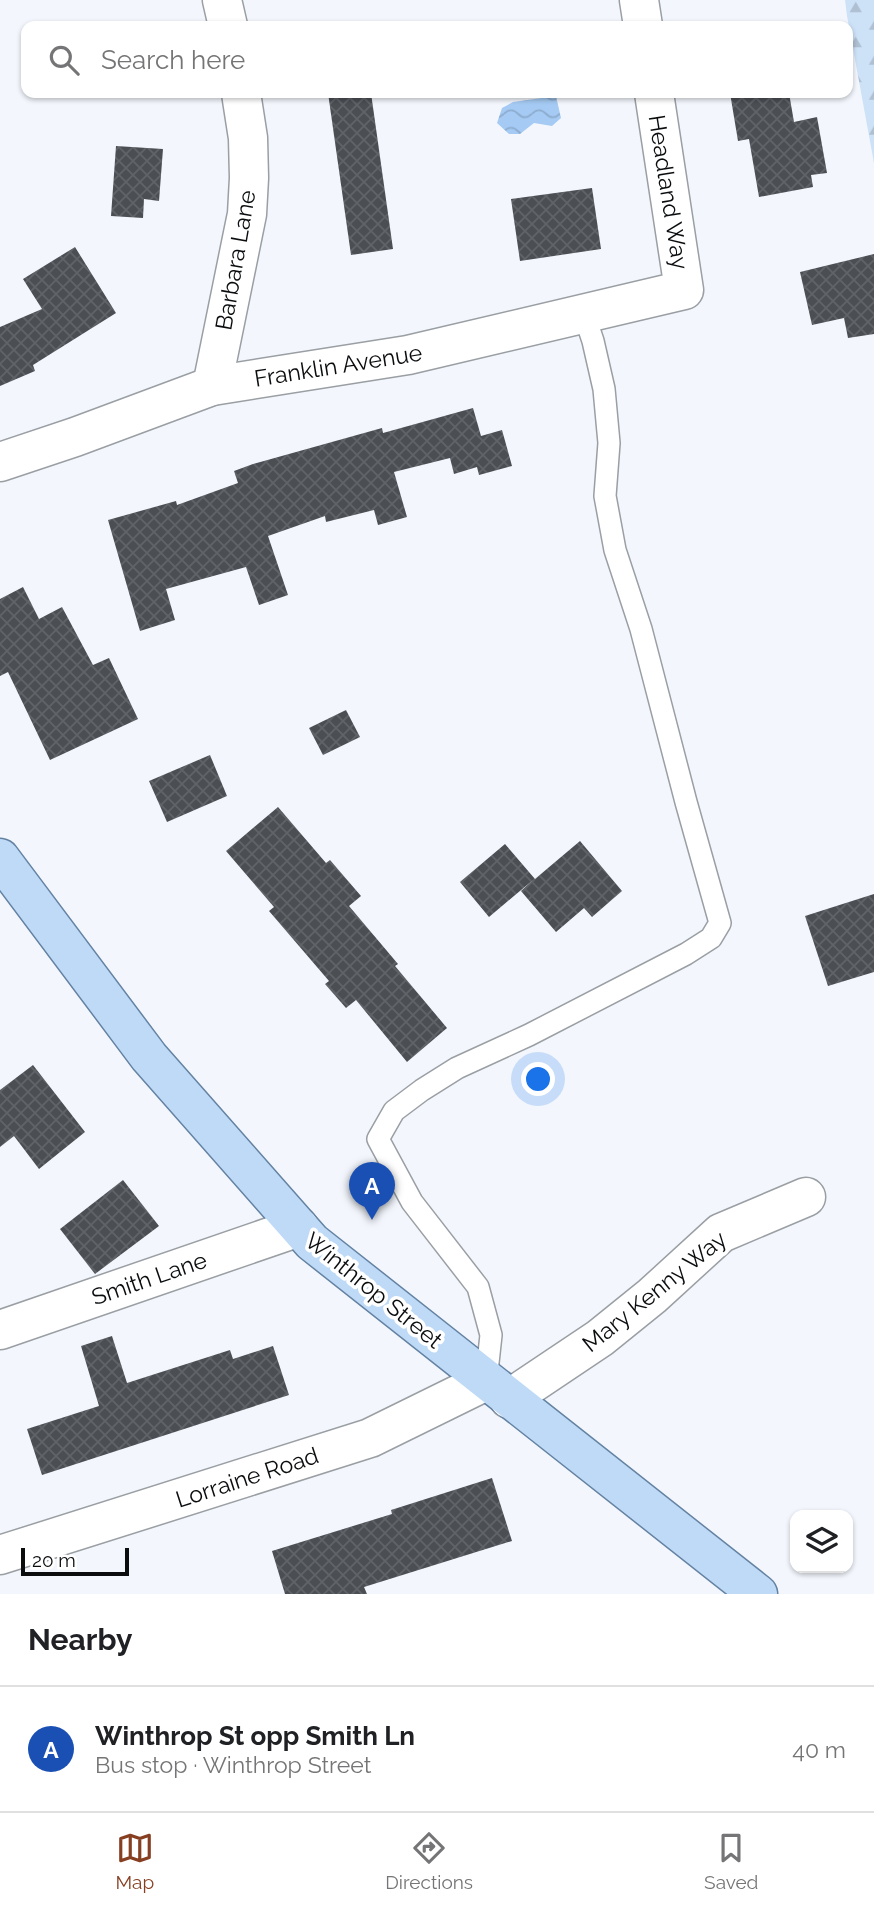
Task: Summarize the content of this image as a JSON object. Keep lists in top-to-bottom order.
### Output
{
  "streets": {
    "main road": ["Winthrop Street"],
    "street": [
      "Headland Way",
      "Barbara Lane",
      "Franklin Avenue",
      "Smith Lane",
      "Mary Kenny Way",
      "Lorraine Road"
    ]
  },
  "crossings": [
    ["Headland Way", "Franklin Avenue"],
    ["Barbara Lane", "Franklin Avenue"],
    ["Smith Lane", "Winthrop Street"],
    ["Winthrop Street", "Mary Kenny Way"],
    ["Winthrop Street", "Lorraine Road"],
    ["Mary Kenny Way", "Lorraine Road"]
  ],
  "scale_bar": "20 m",
  "page": {
    "search": "Search here",
    "pins": "A",
    "scale": "20 m",
    "heading": "Nearby",
    "list": [
      {
        "mark": "A",
        "name": "Winthrop St opp Smith Ln",
        "note": "Bus stop · Winthrop Street",
        "value": "40 m"
      }
    ],
    "nav": ["Map", "Directions", "Saved"]
  }
}
